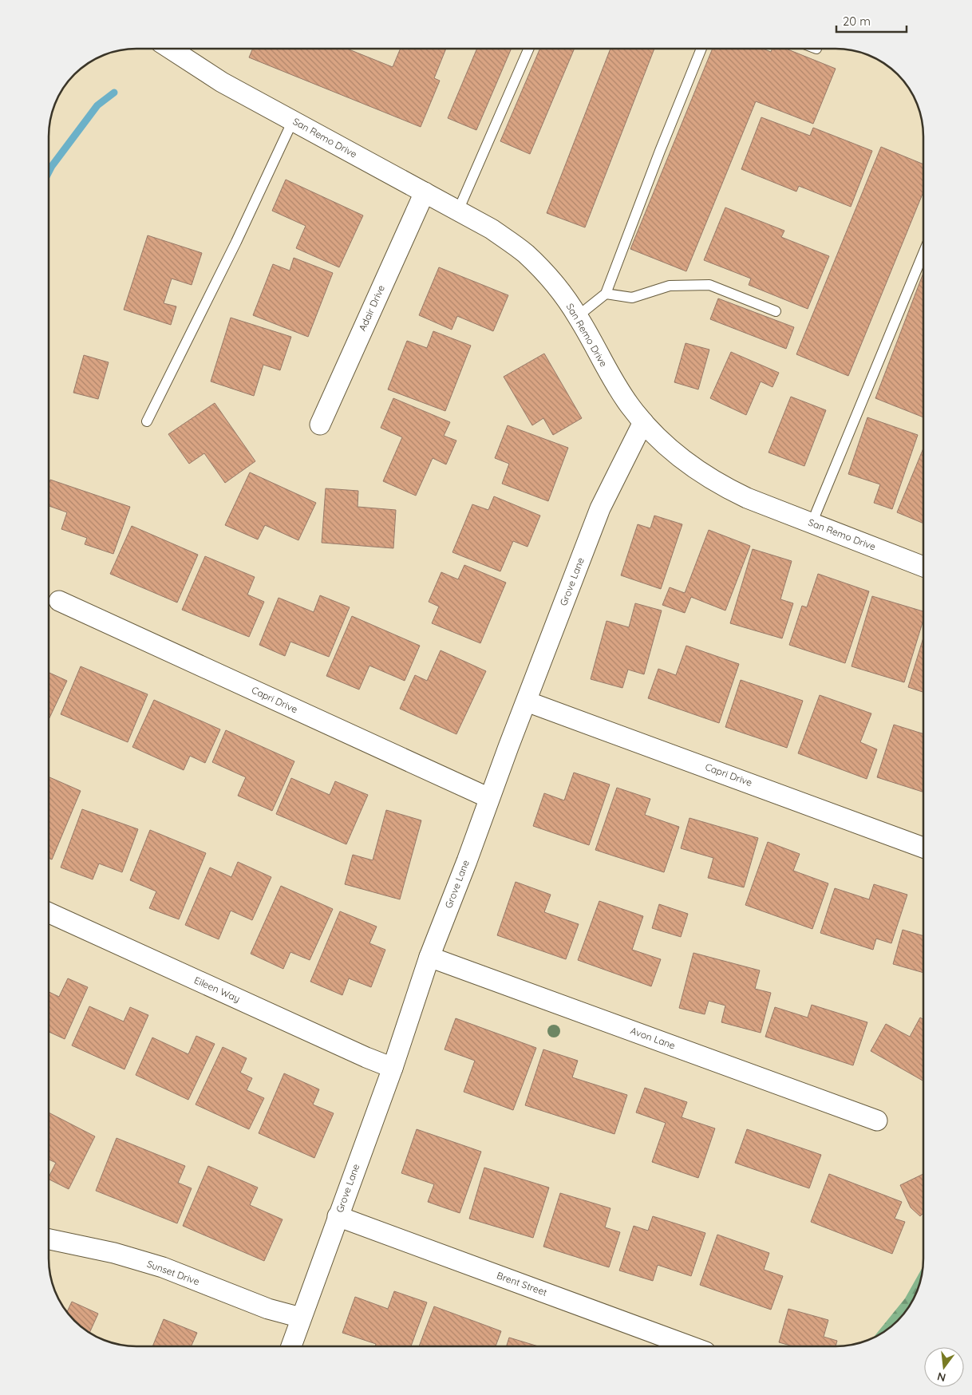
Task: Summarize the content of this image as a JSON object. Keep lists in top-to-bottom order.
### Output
{
  "streets": {
    "street": [
      "San Remo Drive",
      "Adair Drive",
      "Grove Lane",
      "Capri Drive",
      "Eileen Way",
      "Avon Lane",
      "Sunset Drive",
      "Brent Street"
    ]
  },
  "crossings": [
    ["San Remo Drive", "Adair Drive"],
    ["San Remo Drive", "Grove Lane"],
    ["Grove Lane", "Capri Drive"],
    ["Grove Lane", "Eileen Way"],
    ["Grove Lane", "Avon Lane"],
    ["Grove Lane", "Sunset Drive"],
    ["Grove Lane", "Brent Street"]
  ],
  "scale_bar": "20 m",
  "north": "bottom"
}
